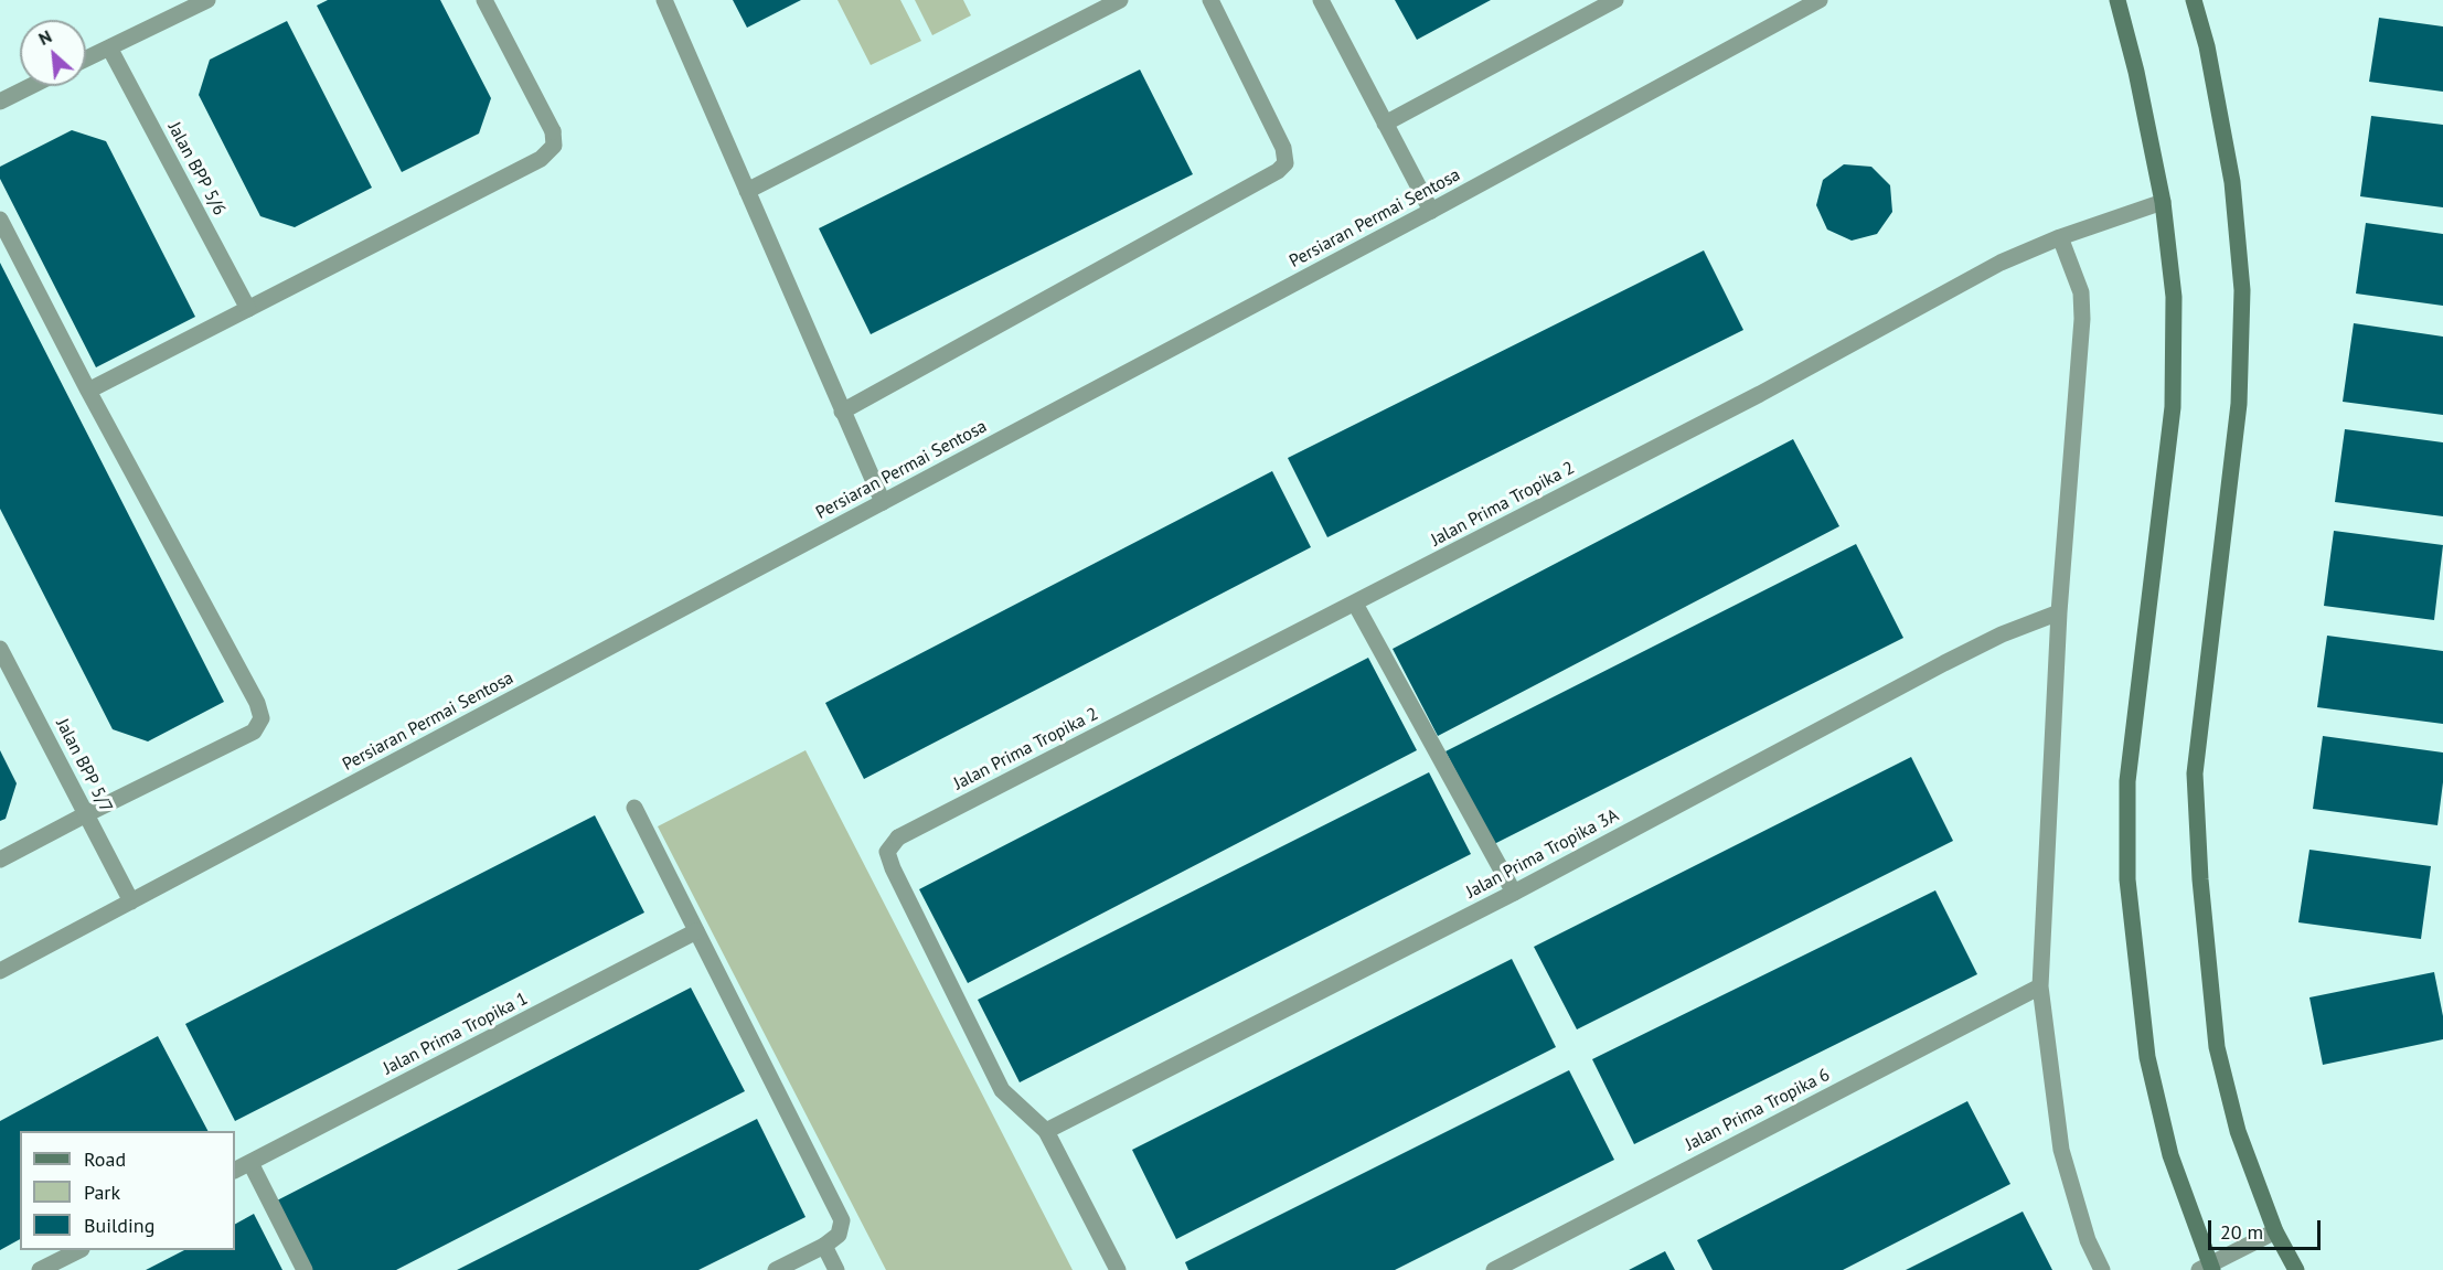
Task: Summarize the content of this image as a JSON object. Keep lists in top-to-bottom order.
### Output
{
  "streets": {
    "street": [
      "Jalan BPP 5/6",
      "Persiaran Permai Sentosa",
      "Jalan Prima Tropika 2",
      "Jalan BPP 5/7",
      "Jalan Prima Tropika 3A",
      "Jalan Prima Tropika 1",
      "Jalan Prima Tropika 6"
    ]
  },
  "crossings": [
    ["Persiaran Permai Sentosa", "Jalan BPP 5/7"],
    ["Jalan Prima Tropika 2", "Jalan Prima Tropika 3A"]
  ],
  "legend": ["Road", "Park", "Building"],
  "scale_bar": "20 m",
  "north": "top left"
}
